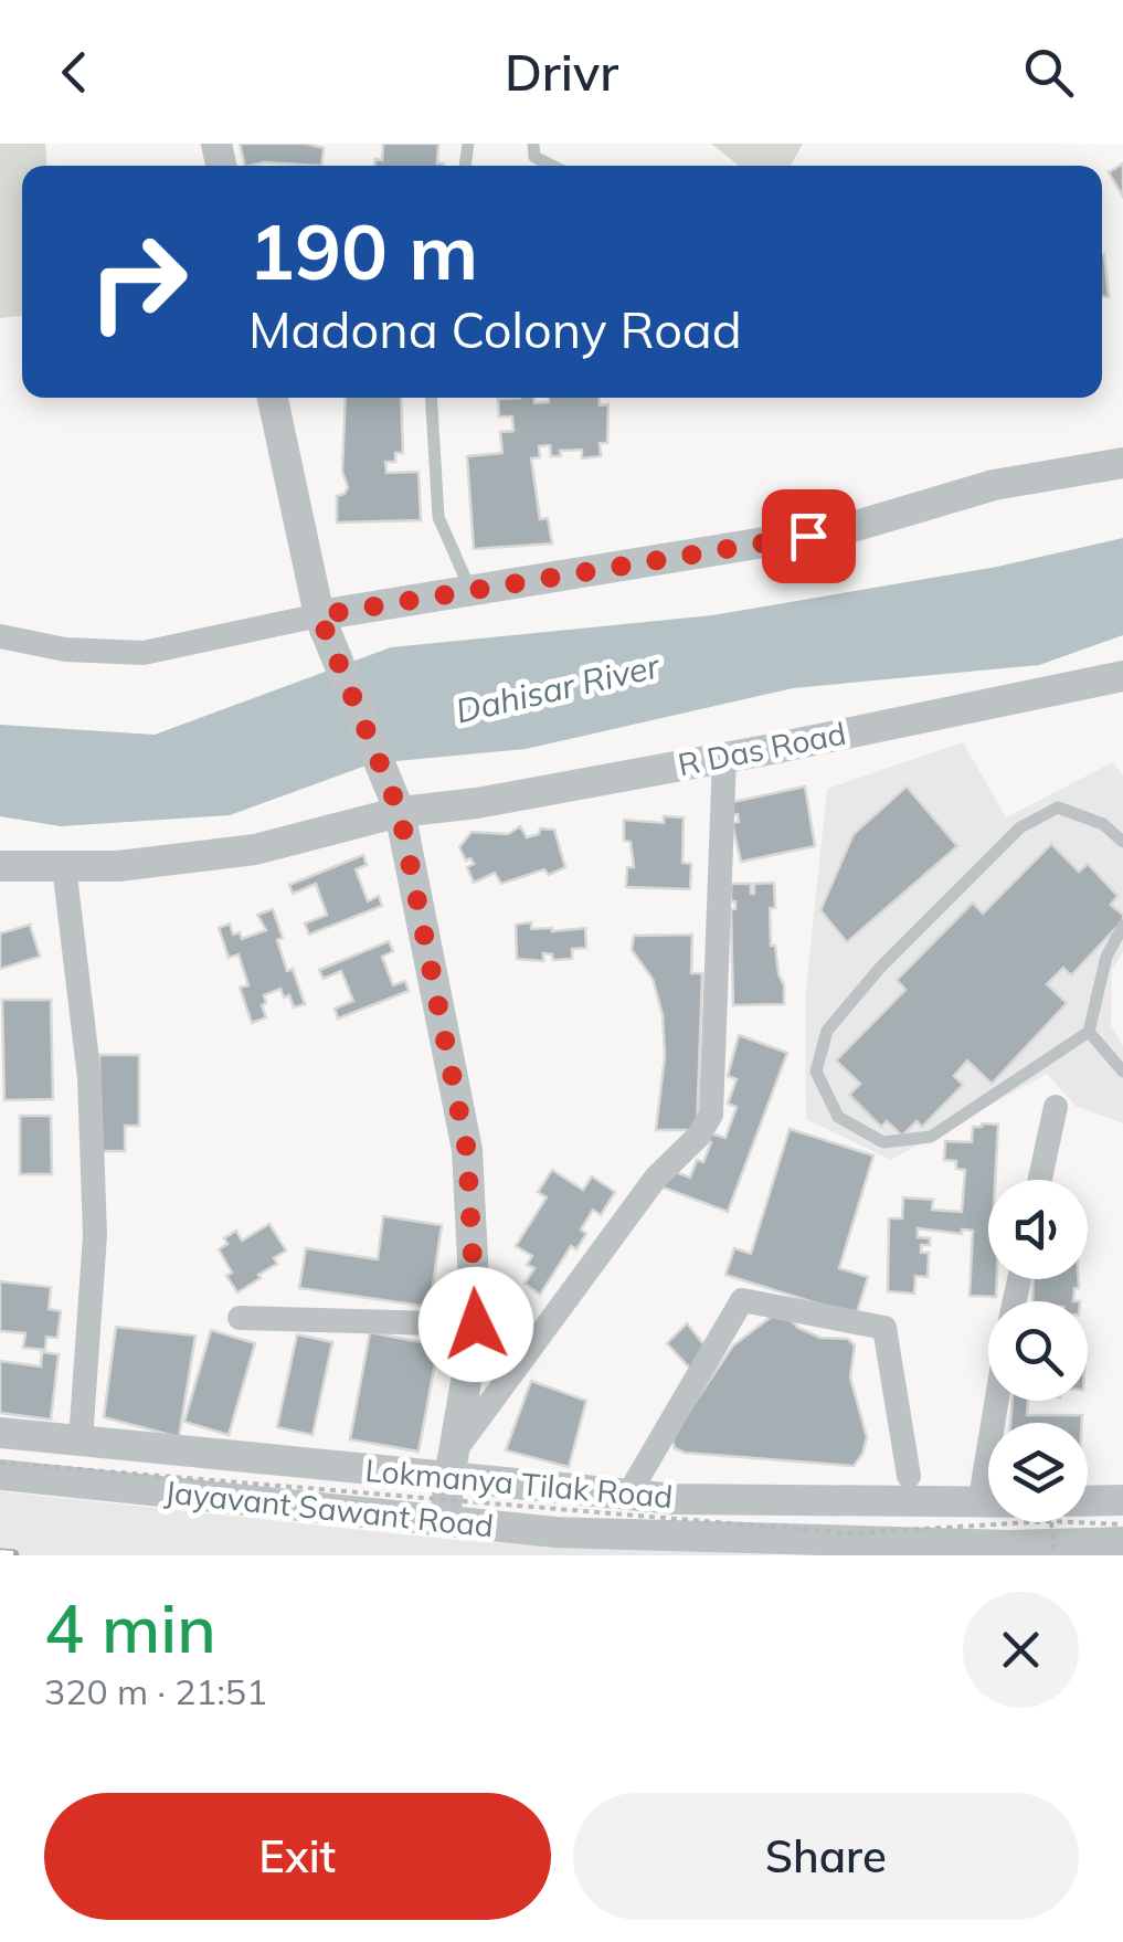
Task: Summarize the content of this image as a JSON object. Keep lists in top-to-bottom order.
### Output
{
  "streets": {
    "street": ["R Das Road", "Lokmanya Tilak Road", "Jayavant Sawant Road"]
  },
  "water": ["Dahisar River"],
  "page": {
    "header": "Drivr",
    "turn": ["190 m", "Madona Colony Road"],
    "heading": ["4 min", "320 m · 21:51"],
    "buttons": ["Exit", "Share"]
  }
}
